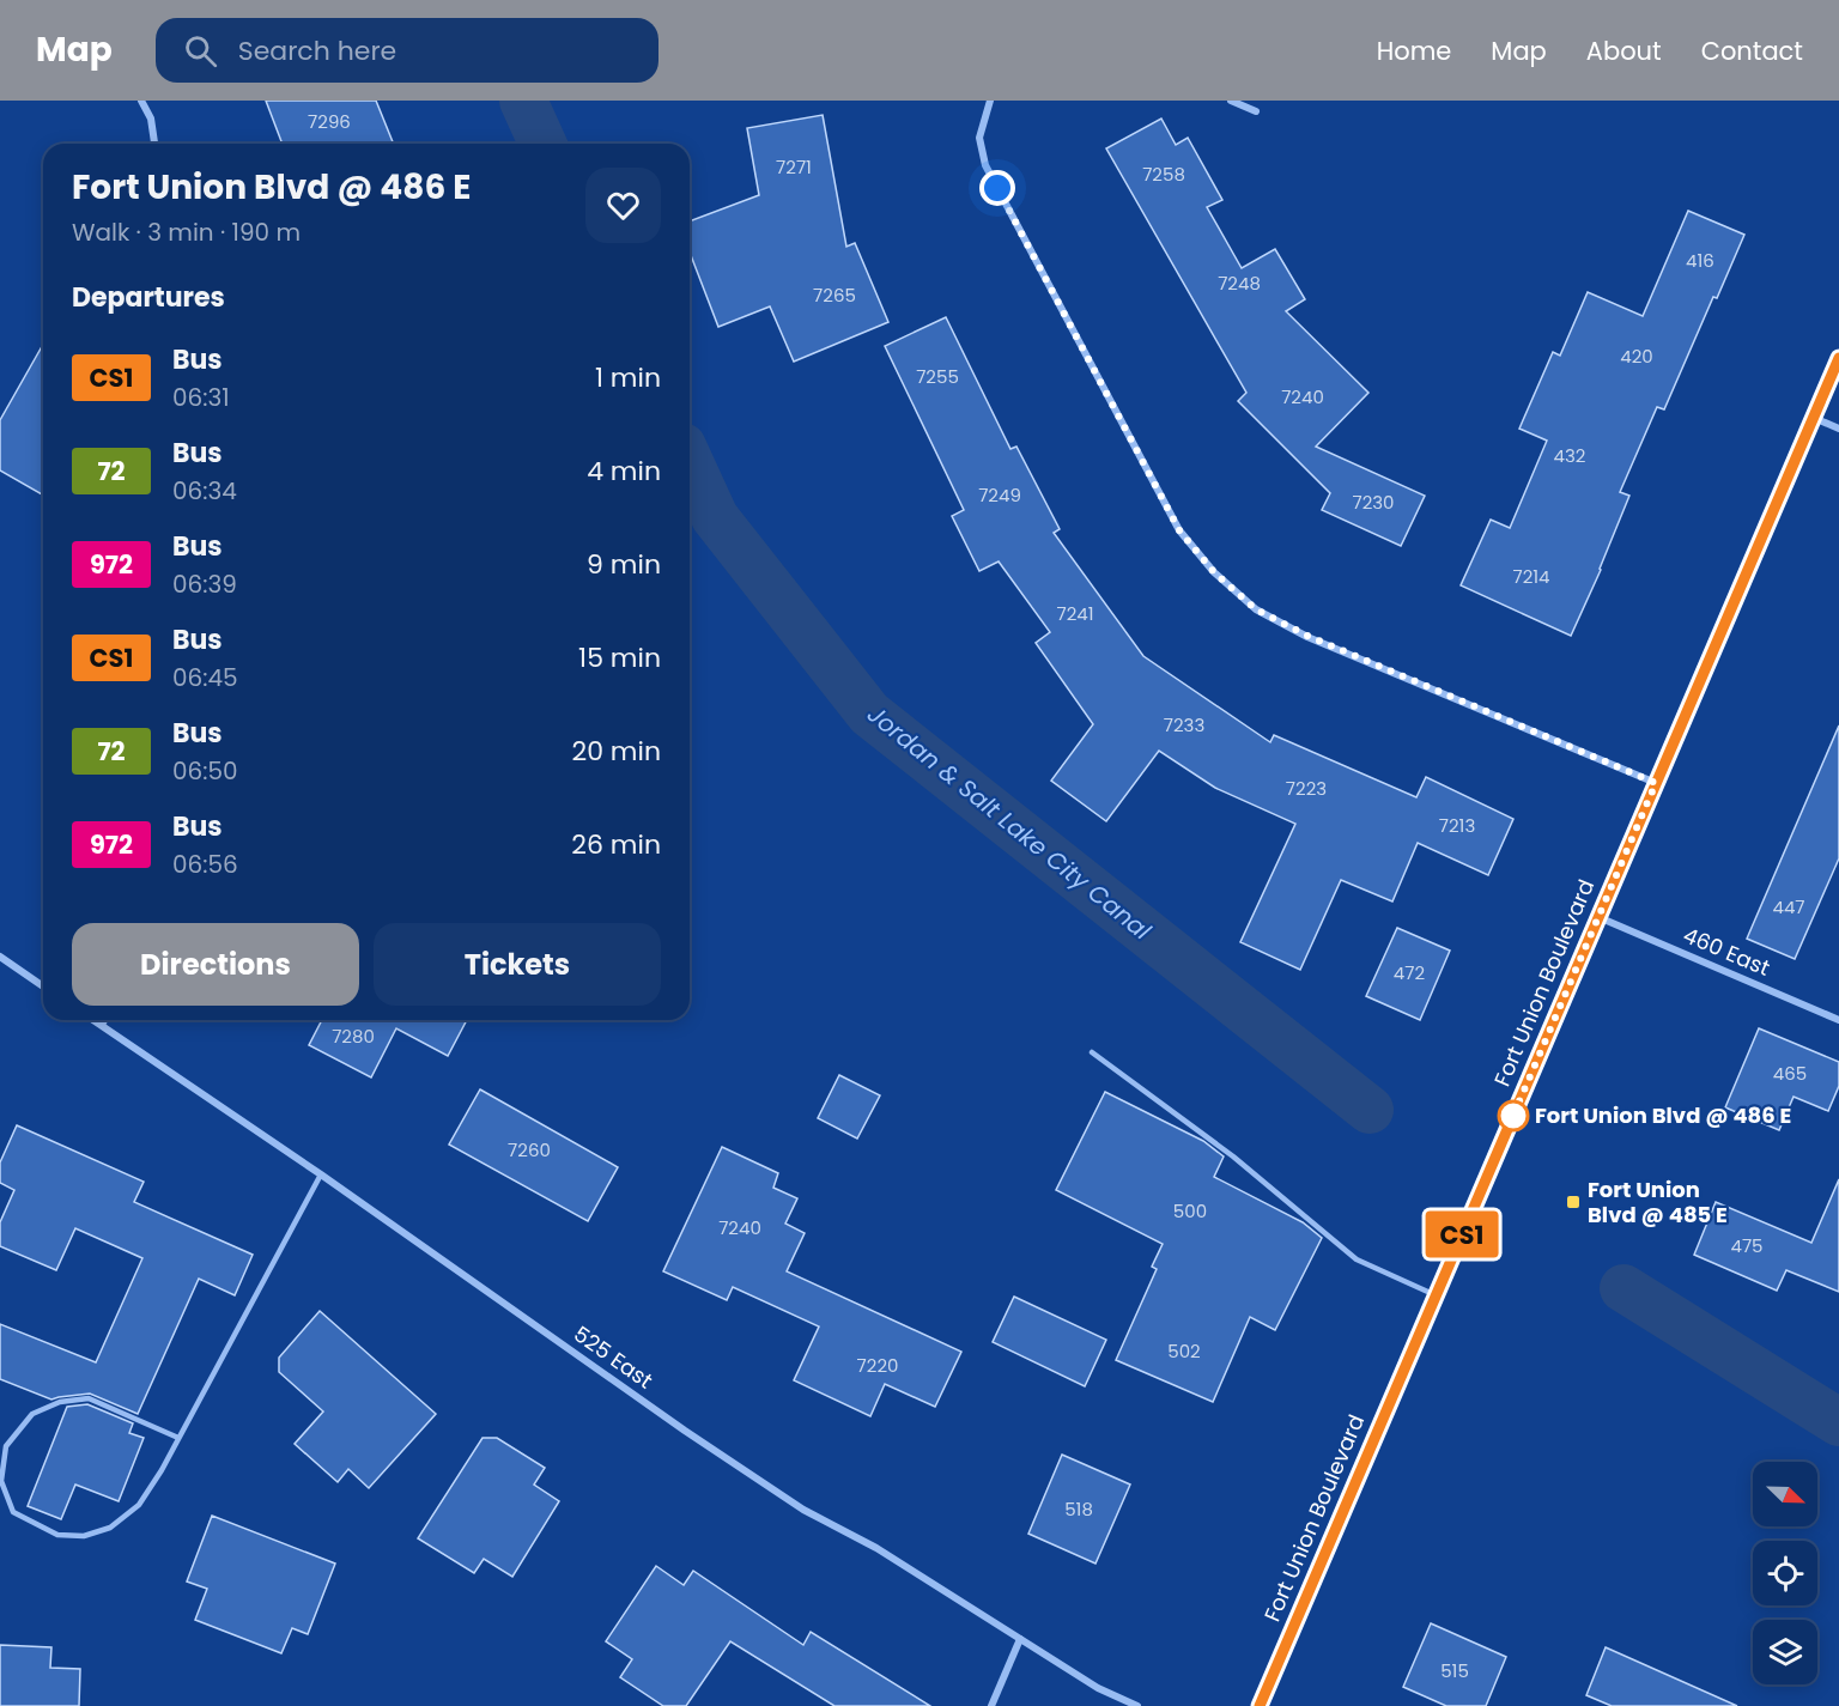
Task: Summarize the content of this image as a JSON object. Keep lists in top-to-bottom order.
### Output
{
  "streets": {
    "main road": ["Fort Union Boulevard"],
    "street": ["460 East", "525 East"]
  },
  "crossings": [
    ["460 East", "Fort Union Boulevard"]
  ],
  "water": ["Jordan & Salt Lake City Canal"],
  "places": {
    "other": ["Fort Union Blvd @ 486 E"],
    "transit": ["Fort Union Blvd @ 485 E"]
  },
  "lines": ["bus line CS1"],
  "house_numbers": [
    "7296",
    "7271",
    "7258",
    "416",
    "7248",
    "7265",
    "420",
    "7255",
    "7240",
    "432",
    "7249",
    "7230",
    "7214",
    "7241",
    "7233",
    "7223",
    "7213",
    "447",
    "472",
    "7280",
    "465",
    "7260",
    "500",
    "7240",
    "475",
    "502",
    "7220",
    "518",
    "515"
  ],
  "north": "bottom right",
  "page": {
    "header": "Map",
    "search": "Search here",
    "nav": [
      "Home",
      "Map",
      "About",
      "Contact"
    ],
    "on_map": "CS1",
    "heading": [
      ["Fort Union Blvd @ 486 E", "Walk · 3 min · 190 m"],
      "Departures"
    ],
    "list": [
      {
        "mark": "CS1",
        "name": "Bus",
        "note": "06:31",
        "value": "1 min"
      },
      {
        "mark": "72",
        "name": "Bus",
        "note": "06:34",
        "value": "4 min"
      },
      {
        "mark": "972",
        "name": "Bus",
        "note": "06:39",
        "value": "9 min"
      },
      {
        "mark": "CS1",
        "name": "Bus",
        "note": "06:45",
        "value": "15 min"
      },
      {
        "mark": "72",
        "name": "Bus",
        "note": "06:50",
        "value": "20 min"
      },
      {
        "mark": "972",
        "name": "Bus",
        "note": "06:56",
        "value": "26 min"
      }
    ],
    "buttons": ["Directions", "Tickets"]
  }
}
